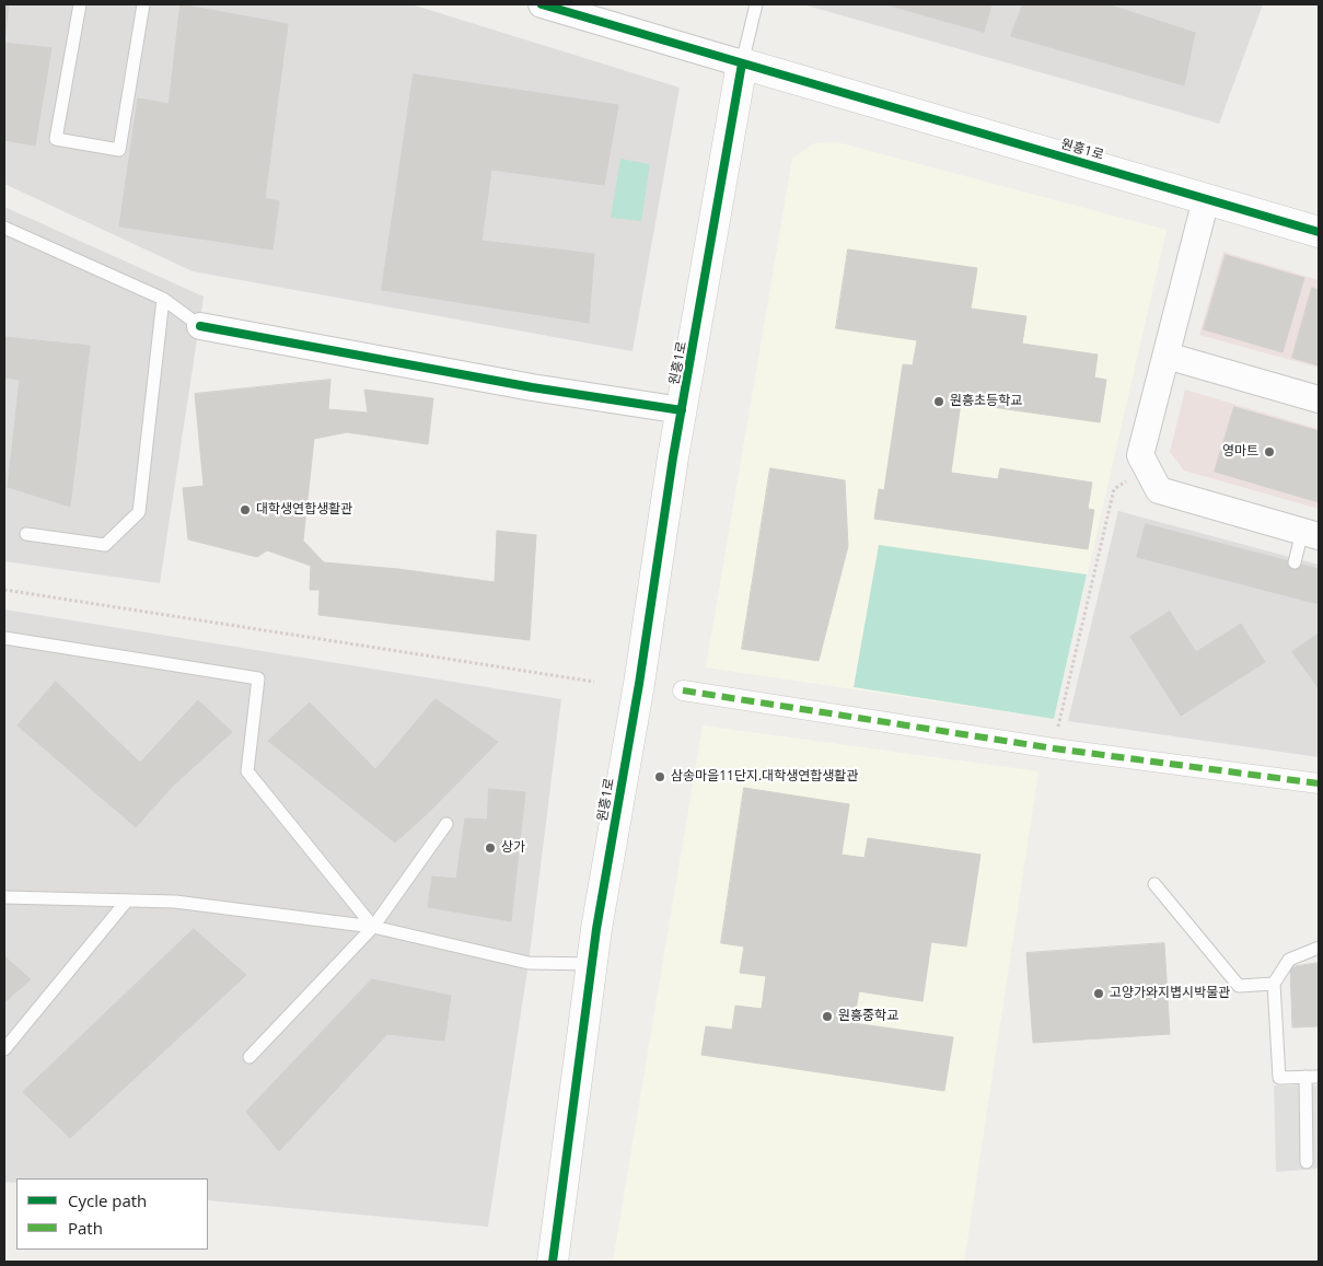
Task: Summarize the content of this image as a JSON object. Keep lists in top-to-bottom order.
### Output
{
  "streets": {
    "street": ["원흥1로"]
  },
  "places": [
    "원흥초등학교",
    "영마트",
    "대학생연합생활관",
    "삼송마을11단지.대학생연합생활관",
    "상가",
    "고양가와지볍시박물관",
    "원흥중학교"
  ],
  "legend": ["Cycle path", "Path"]
}
